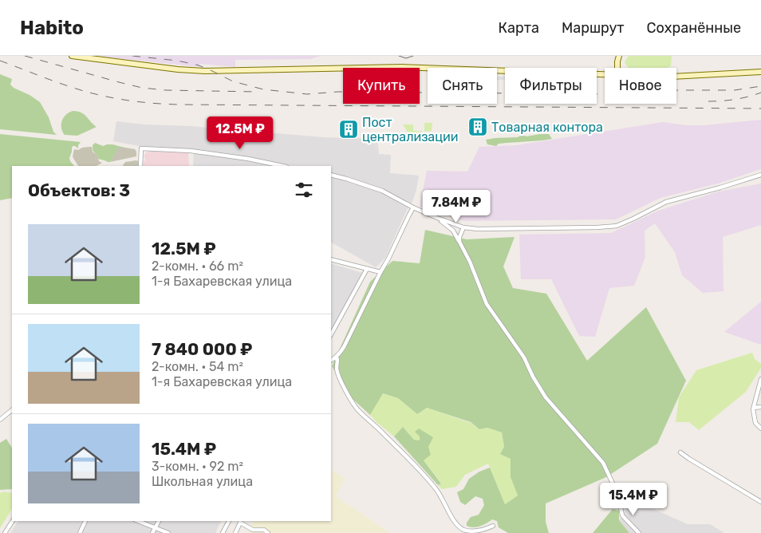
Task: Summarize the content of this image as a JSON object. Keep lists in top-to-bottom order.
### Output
{
  "places": {
    "building": ["Товарная контора", "Пост централизации"]
  },
  "page": {
    "header": "Habito",
    "nav": ["Карта", "Маршрут", "Сохранённые"],
    "chip": [
      "Купить",
      "Снять",
      "Фильтры",
      "Новое"
    ],
    "price": ["12.5M ₽", "7.84M ₽", "15.4M ₽"],
    "heading": "Объектов: 3",
    "list": [
      {
        "name": "12.5M ₽",
        "note": "2-комн. · 66 m² · 1-я Бахаревская улица"
      },
      {
        "name": "7 840 000 ₽",
        "note": "2-комн. · 54 m² · 1-я Бахаревская улица"
      },
      {
        "name": "15.4M ₽",
        "note": "3-комн. · 92 m² · Школьная улица"
      }
    ]
  }
}
